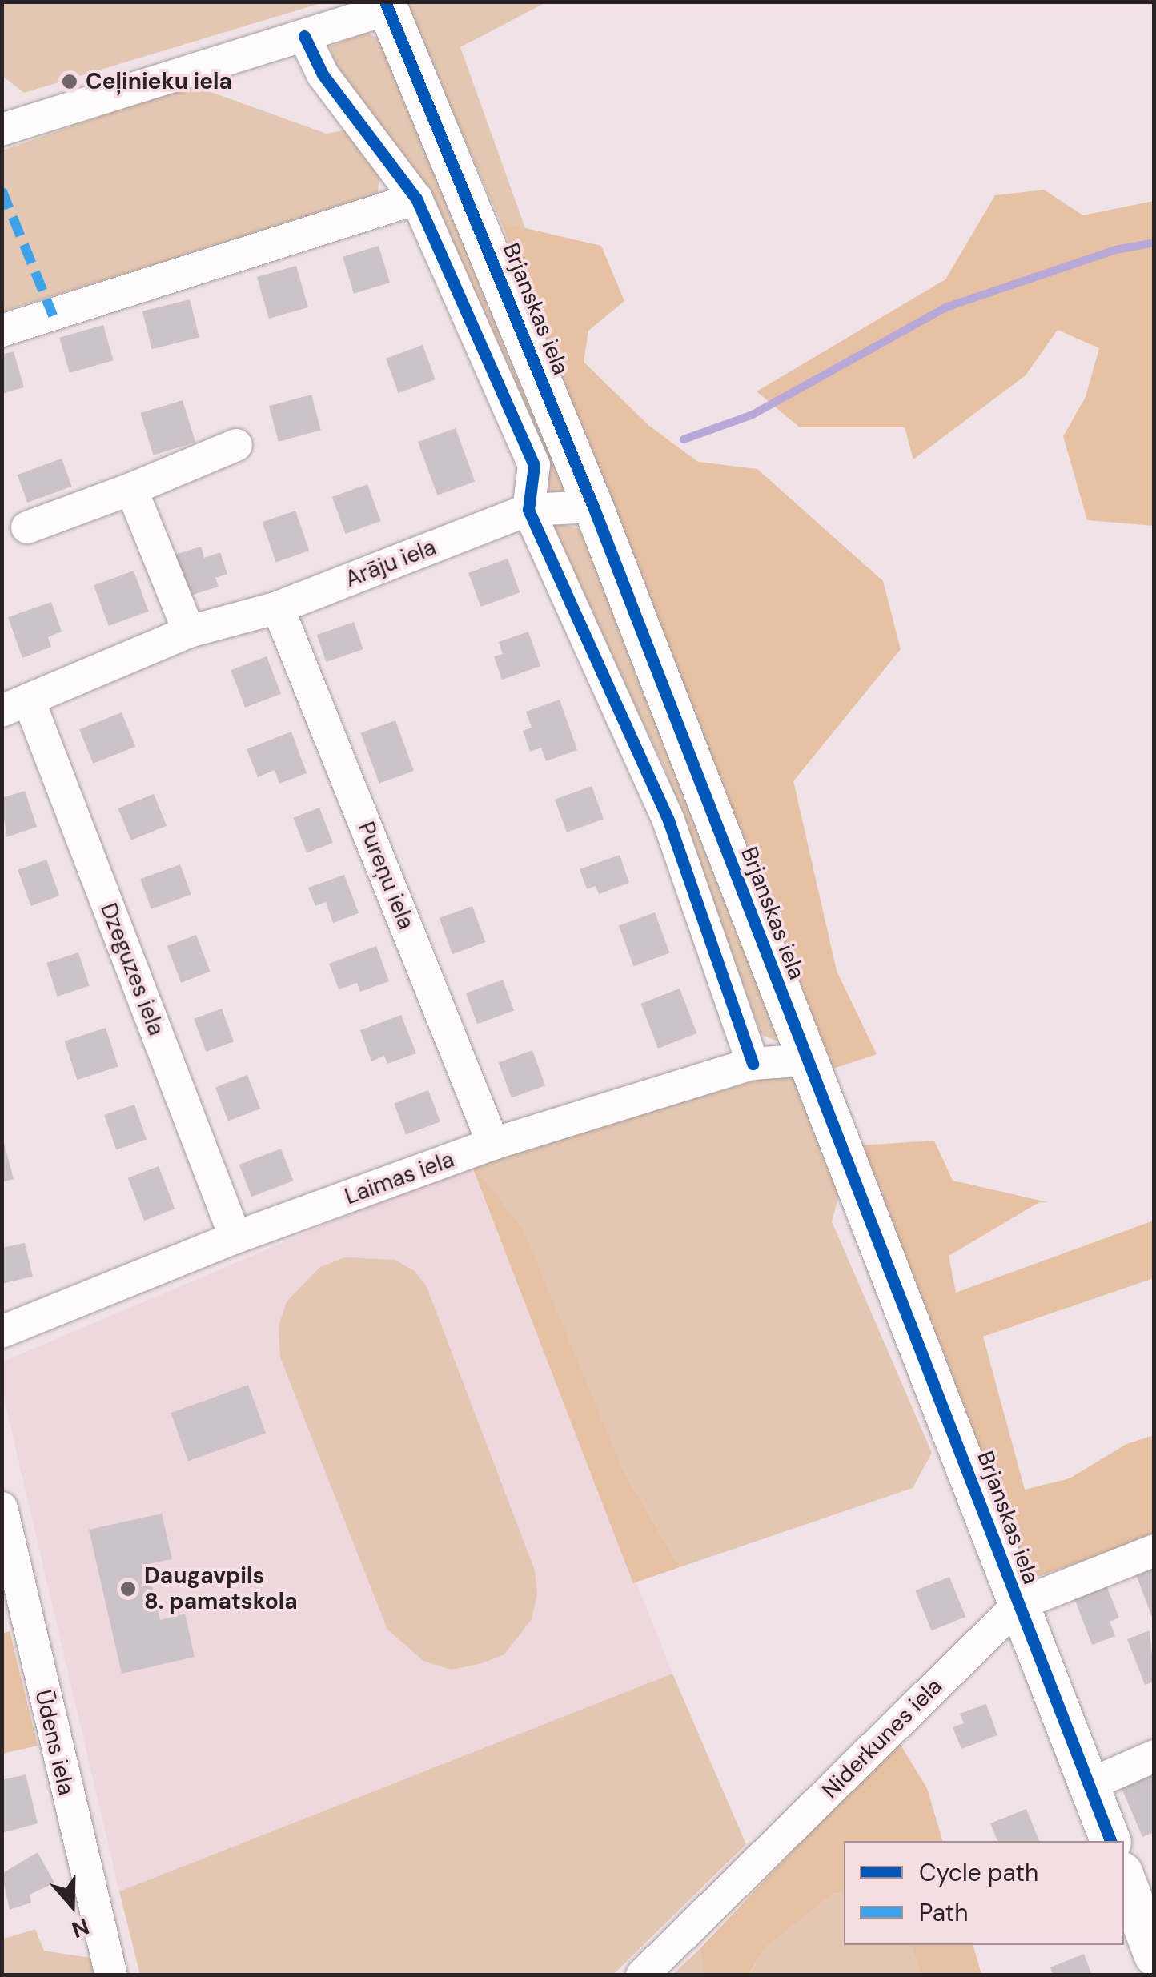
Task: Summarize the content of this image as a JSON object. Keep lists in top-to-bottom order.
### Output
{
  "streets": {
    "main road": ["Brjanskas iela"],
    "street": [
      "Arāju iela",
      "Pureņu iela",
      "Dzeguzes iela",
      "Laimas iela",
      "Niderkunes iela",
      "Ūdens iela"
    ]
  },
  "crossings": [
    ["Brjanskas iela", "Arāju iela"],
    ["Brjanskas iela", "Laimas iela"],
    ["Brjanskas iela", "Niderkunes iela"],
    ["Arāju iela", "Pureņu iela"],
    ["Arāju iela", "Dzeguzes iela"],
    ["Pureņu iela", "Laimas iela"],
    ["Dzeguzes iela", "Laimas iela"]
  ],
  "places": ["Ceļinieku iela", "Daugavpils 8. pamatskola"],
  "legend": ["Cycle path", "Path"],
  "north": "bottom"
}
